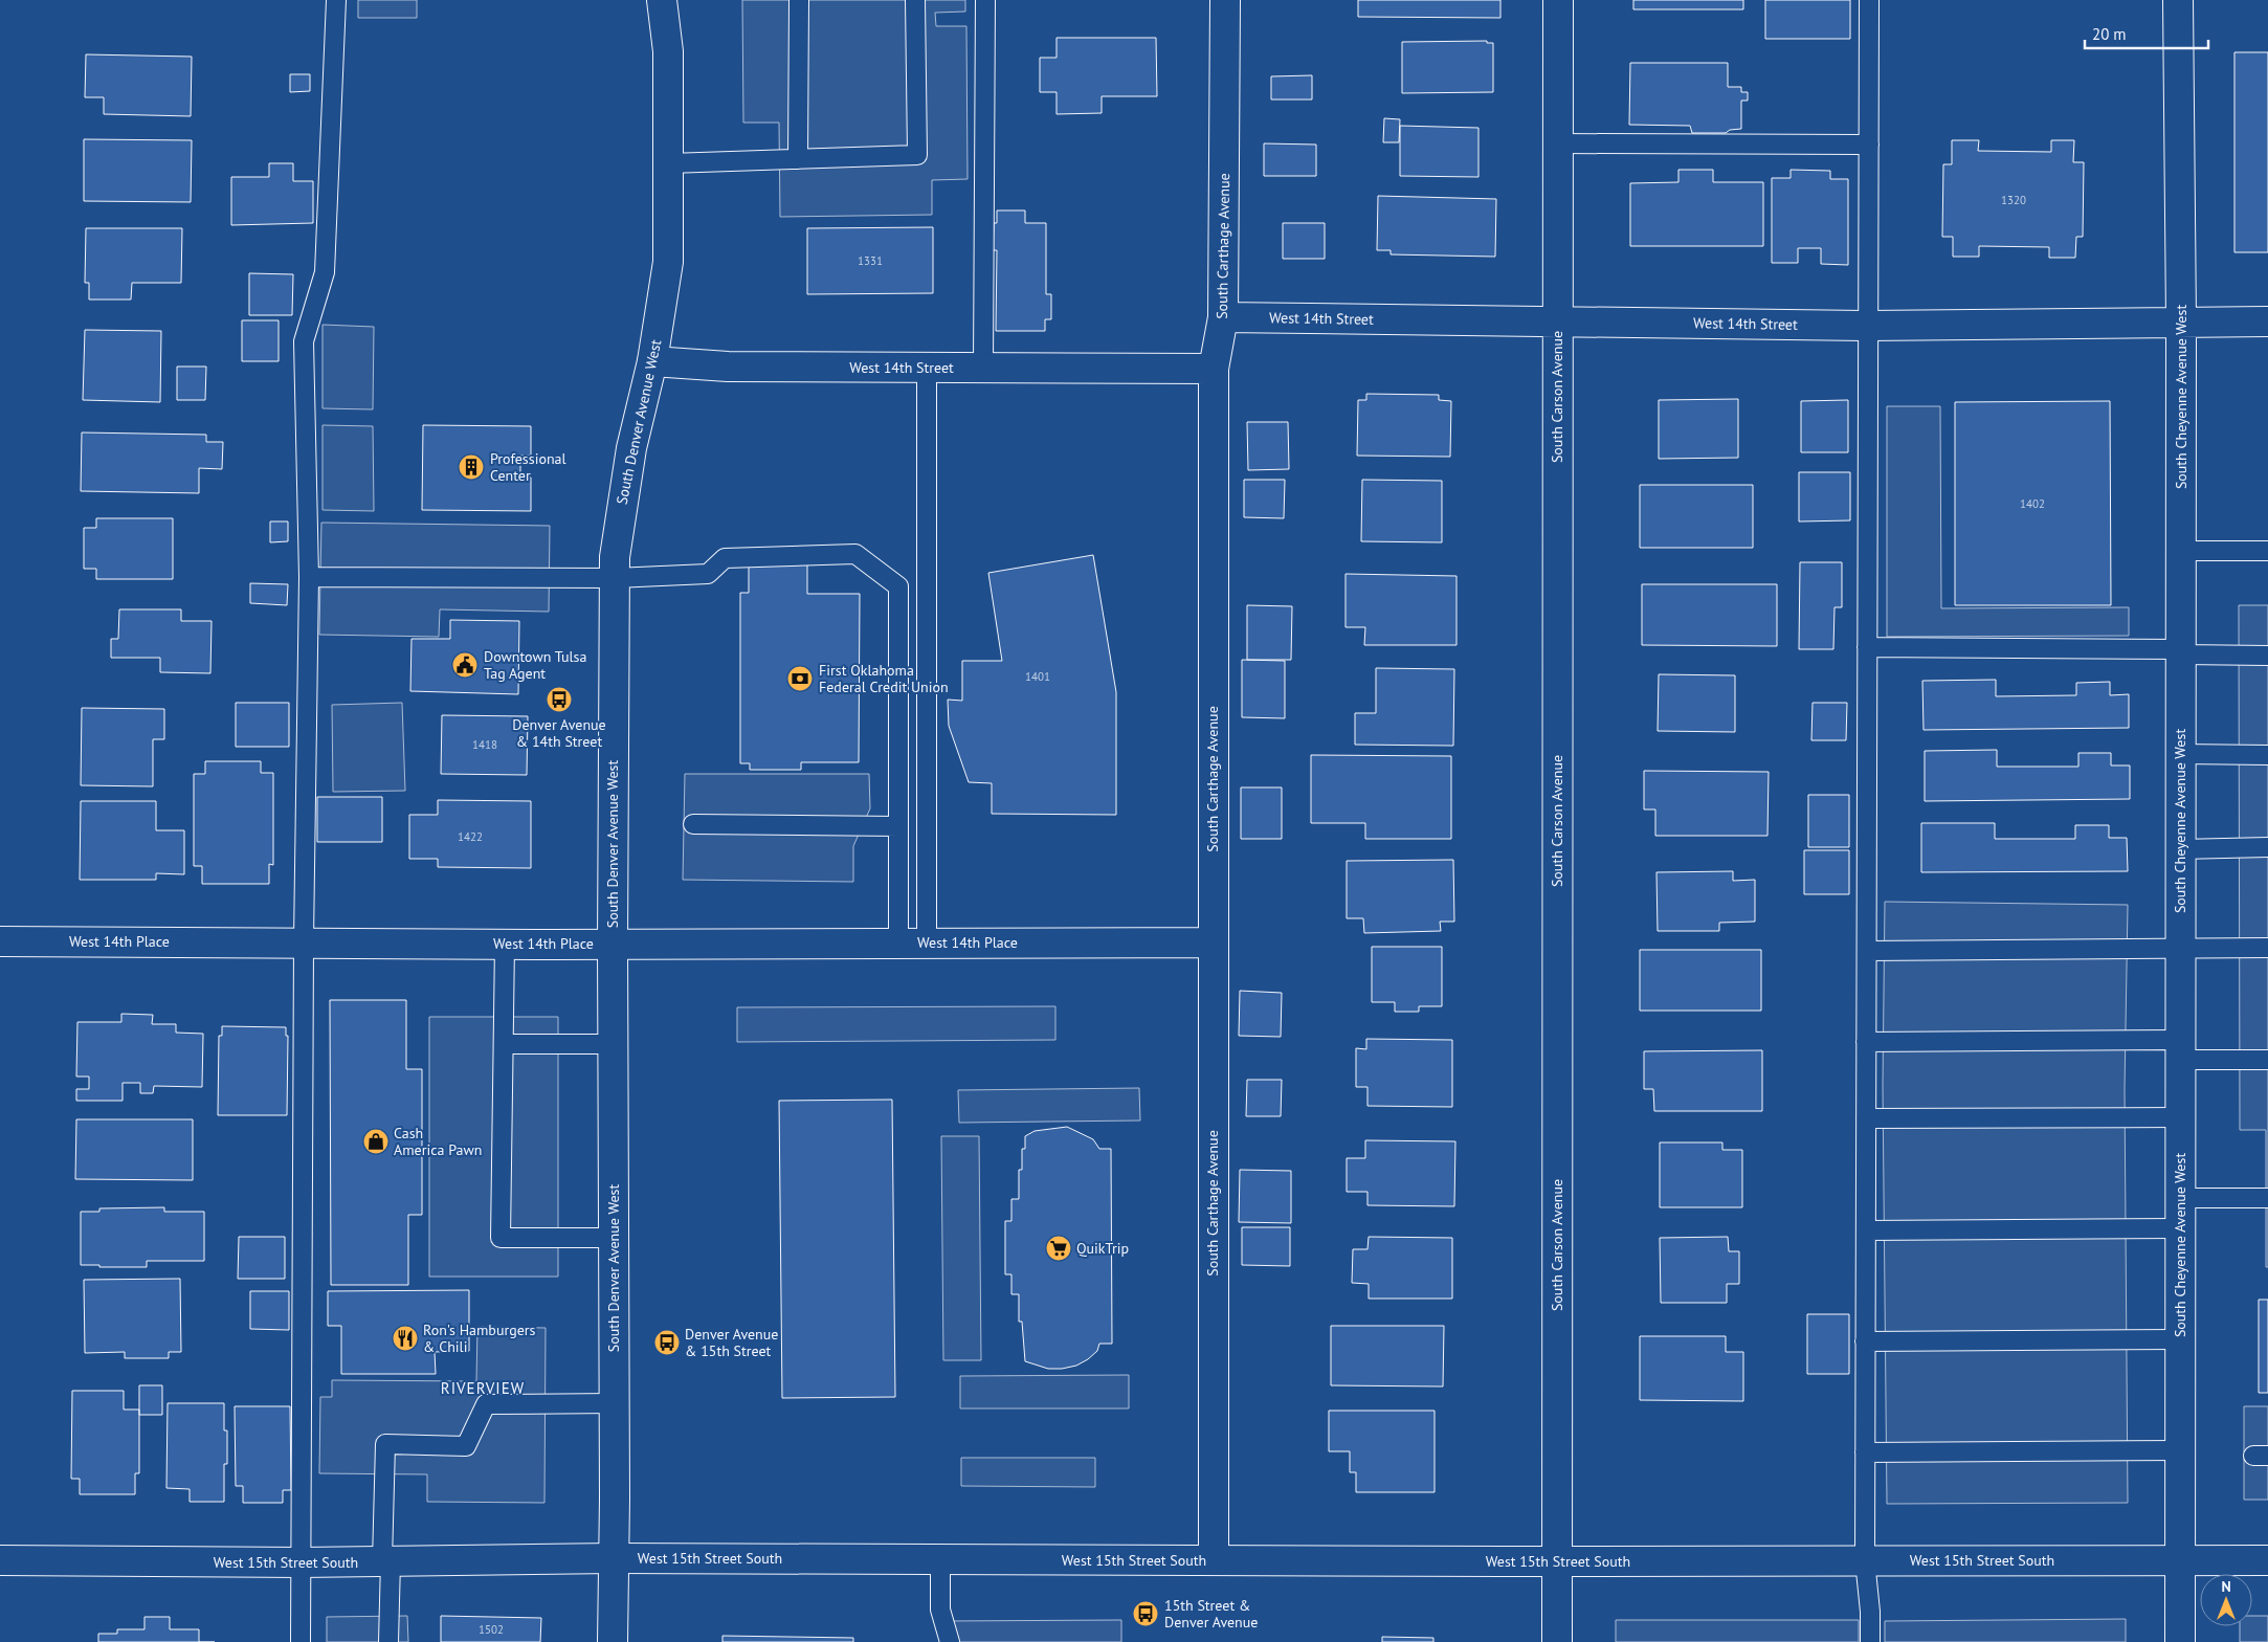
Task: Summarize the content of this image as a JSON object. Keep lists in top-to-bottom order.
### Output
{
  "streets": {
    "street": [
      "South Carthage Avenue",
      "West 14th Street",
      "South Carson Avenue",
      "South Cheyenne Avenue West",
      "South Denver Avenue West",
      "West 14th Place",
      "West 15th Street South"
    ]
  },
  "crossings": [
    ["South Carthage Avenue", "West 14th Street"],
    ["South Carthage Avenue", "West 14th Place"],
    ["South Carthage Avenue", "West 15th Street South"],
    ["West 14th Street", "South Carson Avenue"],
    ["West 14th Street", "South Cheyenne Avenue West"],
    ["West 14th Street", "South Denver Avenue West"],
    ["South Carson Avenue", "West 15th Street South"],
    ["South Cheyenne Avenue West", "West 15th Street South"],
    ["South Denver Avenue West", "West 14th Place"],
    ["South Denver Avenue West", "West 15th Street South"]
  ],
  "districts": ["RIVERVIEW"],
  "places": {
    "building": ["Professional Center"],
    "public building": ["Downtown Tulsa Tag Agent"],
    "bank": ["First Oklahoma Federal Credit Union"],
    "bus stop": ["Denver Avenue & 14th Street", "Denver Avenue & 15th Street", "15th Street & Denver Avenue"],
    "shop": ["Cash America Pawn"],
    "supermarket": ["QuikTrip"],
    "restaurant": ["Ron's Hamburgers & Chili"]
  },
  "house_numbers": [
    "1320",
    "1331",
    "1402",
    "1401",
    "1418",
    "1422",
    "1502"
  ],
  "scale_bar": "20 m",
  "north": "top"
}
